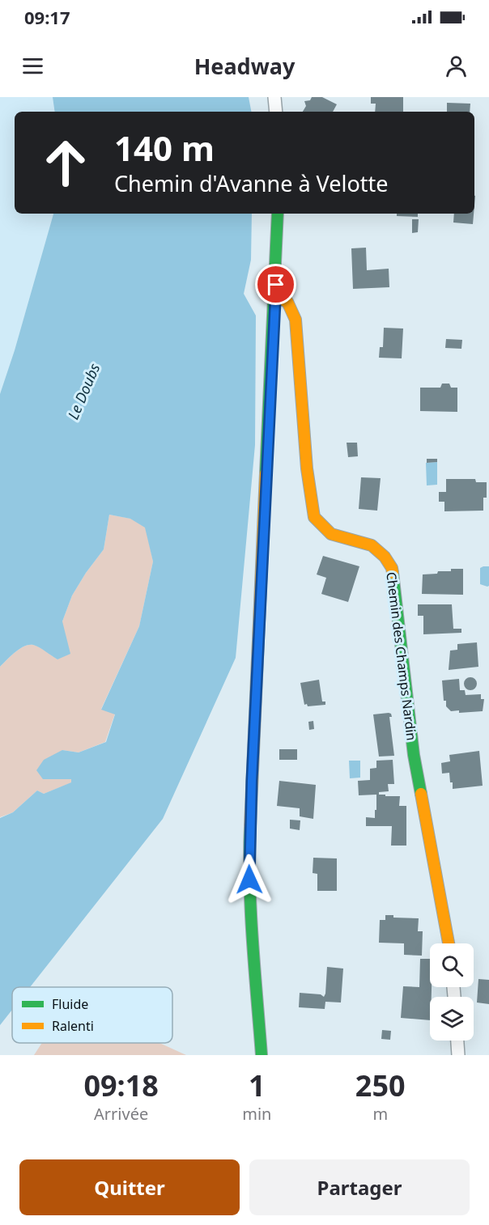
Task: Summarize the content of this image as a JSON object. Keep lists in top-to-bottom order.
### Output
{
  "streets": {
    "street": ["Chemin des Champs Nardin"]
  },
  "water": ["Le Doubs"],
  "legend": ["Fluide", "Ralenti"],
  "page": {
    "status": "09:17",
    "header": "Headway",
    "turn": ["140 m", "Chemin d'Avanne à Velotte"],
    "eta": [
      "09:18",
      "Arrivée",
      "1",
      "min",
      "250",
      "m"
    ],
    "buttons": ["Quitter", "Partager"]
  }
}
